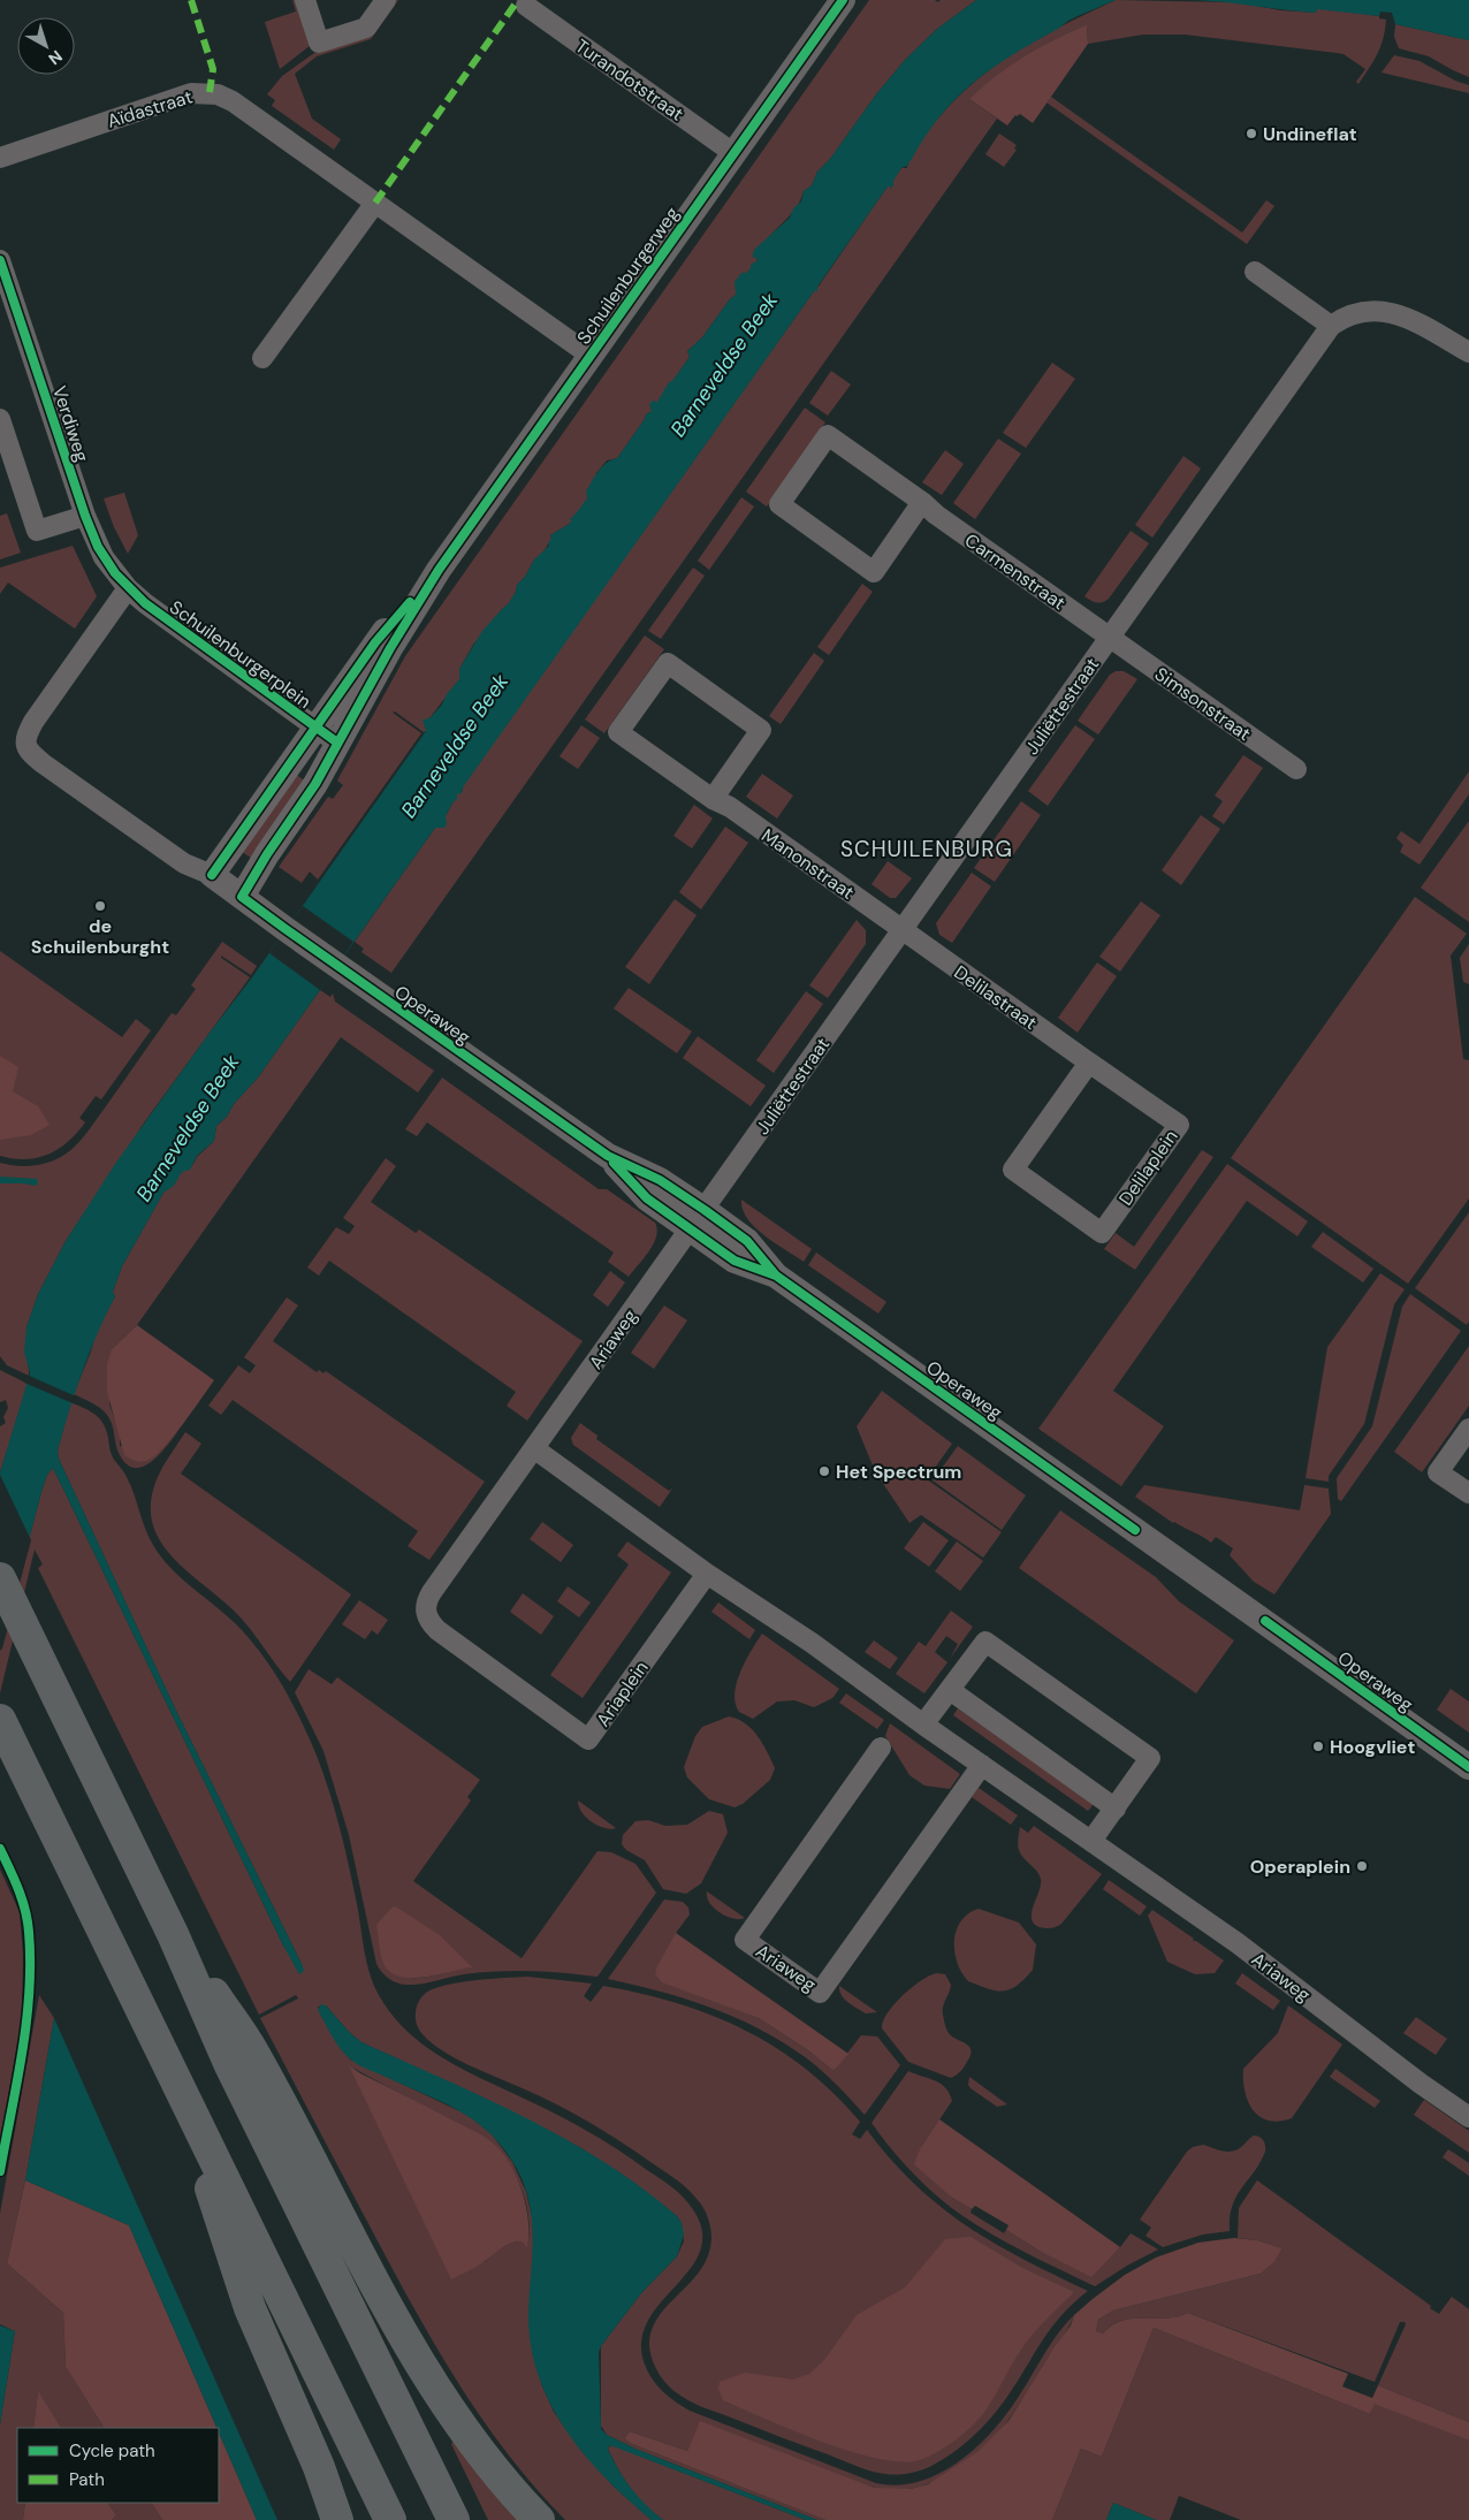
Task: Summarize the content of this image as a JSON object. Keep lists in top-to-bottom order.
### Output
{
  "streets": {
    "street": [
      "Turandotstraat",
      "Aïdastraat",
      "Schuilenburgerweg",
      "Verdiweg",
      "Carmenstraat",
      "Schuilenburgerplein",
      "Simsonstraat",
      "Juliëttestraat",
      "Manonstraat",
      "Delilastraat",
      "Operaweg",
      "Delilaplein",
      "Ariaweg",
      "Ariaplein"
    ]
  },
  "crossings": [
    ["Turandotstraat", "Schuilenburgerweg"],
    ["Aïdastraat", "Schuilenburgerweg"],
    ["Schuilenburgerweg", "Schuilenburgerplein"],
    ["Schuilenburgerweg", "Operaweg"],
    ["Verdiweg", "Schuilenburgerplein"],
    ["Carmenstraat", "Simsonstraat"],
    ["Carmenstraat", "Juliëttestraat"],
    ["Simsonstraat", "Juliëttestraat"],
    ["Juliëttestraat", "Manonstraat"],
    ["Juliëttestraat", "Delilastraat"],
    ["Juliëttestraat", "Operaweg"],
    ["Juliëttestraat", "Ariaweg"],
    ["Manonstraat", "Delilastraat"],
    ["Delilastraat", "Delilaplein"],
    ["Operaweg", "Ariaweg"],
    ["Ariaweg", "Ariaplein"]
  ],
  "districts": ["SCHUILENBURG"],
  "water": ["Barneveldse Beek"],
  "places": [
    "Undineflat",
    "de Schuilenburght",
    "Het Spectrum",
    "Hoogvliet",
    "Operaplein"
  ],
  "legend": ["Cycle path", "Path"],
  "north": "bottom right"
}
